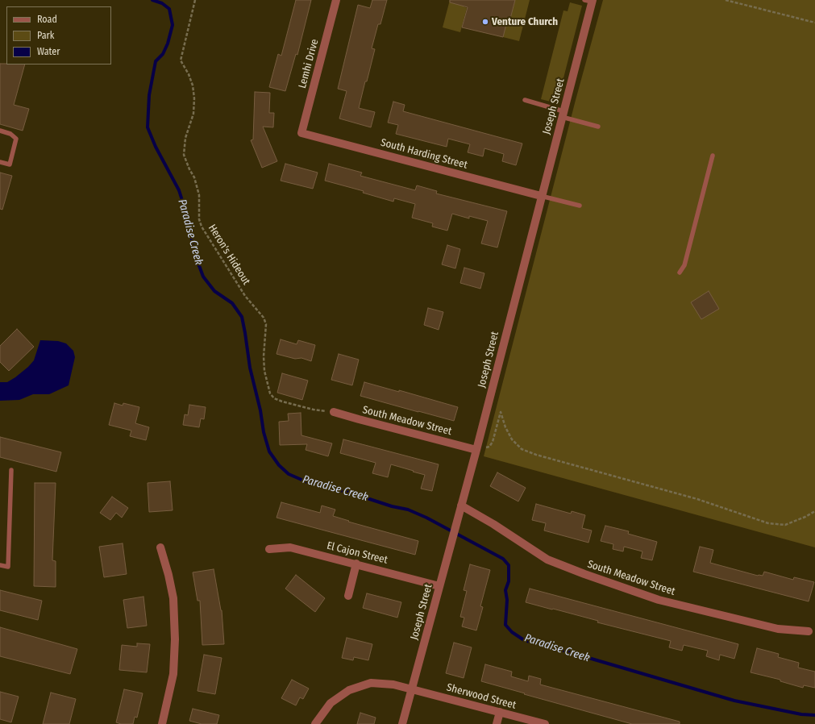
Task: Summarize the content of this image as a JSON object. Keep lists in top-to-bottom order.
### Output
{
  "streets": {
    "street": [
      "Lemhi Drive",
      "Joseph Street",
      "South Harding Street",
      "South Meadow Street",
      "El Cajon Street",
      "Sherwood Street"
    ],
    "path": ["Heron's Hideout"]
  },
  "crossings": [
    ["Lemhi Drive", "South Harding Street"],
    ["Joseph Street", "South Harding Street"],
    ["Joseph Street", "South Meadow Street"],
    ["Joseph Street", "El Cajon Street"],
    ["Joseph Street", "Sherwood Street"],
    ["Heron's Hideout", "South Meadow Street"]
  ],
  "water": ["Paradise Creek"],
  "places": ["Venture Church"],
  "legend": ["Road", "Park", "Water"]
}
